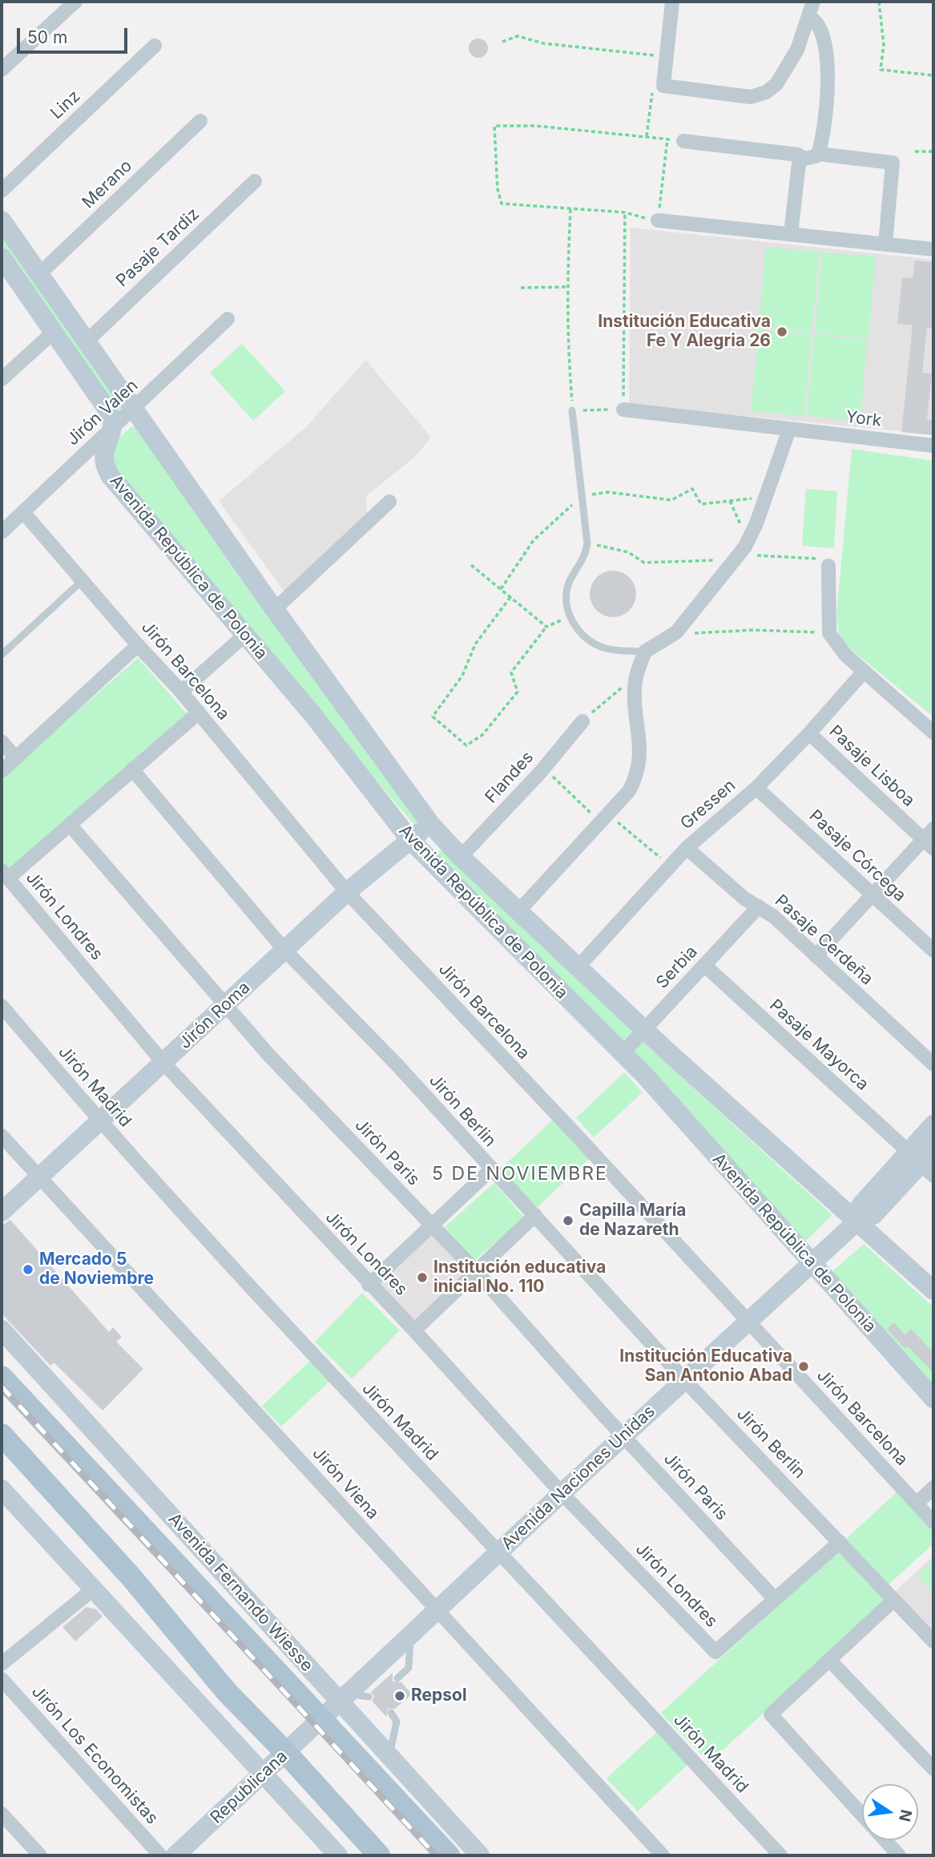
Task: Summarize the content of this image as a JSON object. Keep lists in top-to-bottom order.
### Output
{
  "streets": {
    "main road": [
      "Avenida República de Polonia",
      "Jirón Roma",
      "Avenida Naciones Unidas",
      "Avenida Fernando Wiesse",
      "Republicana"
    ],
    "street": [
      "Linz",
      "Merano",
      "Pasaje Tardiz",
      "Jirón Valen",
      "York",
      "Jirón Barcelona",
      "Pasaje Lisboa",
      "Flandes",
      "Gressen",
      "Pasaje Córcega",
      "Jirón Londres",
      "Pasaje Cerdeña",
      "Serbia",
      "Pasaje Mayorca",
      "Jirón Madrid",
      "Jirón Berlin",
      "Jirón Paris",
      "Jirón Viena",
      "Jirón Los Economistas"
    ]
  },
  "crossings": [
    ["Merano", "Avenida República de Polonia"],
    ["Pasaje Tardiz", "Avenida República de Polonia"],
    ["Jirón Valen", "Avenida República de Polonia"],
    ["Jirón Valen", "Jirón Barcelona"],
    ["Avenida República de Polonia", "Flandes"],
    ["Avenida República de Polonia", "Gressen"],
    ["Avenida República de Polonia", "Serbia"],
    ["Avenida República de Polonia", "Jirón Roma"],
    ["Avenida República de Polonia", "Avenida Naciones Unidas"],
    ["Jirón Barcelona", "Jirón Roma"],
    ["Jirón Barcelona", "Avenida Naciones Unidas"],
    ["Pasaje Lisboa", "Gressen"],
    ["Gressen", "Pasaje Córcega"],
    ["Gressen", "Pasaje Cerdeña"],
    ["Jirón Londres", "Jirón Roma"],
    ["Jirón Londres", "Jirón Paris"],
    ["Jirón Londres", "Avenida Naciones Unidas"],
    ["Pasaje Cerdeña", "Serbia"],
    ["Serbia", "Pasaje Mayorca"],
    ["Jirón Roma", "Jirón Madrid"],
    ["Jirón Roma", "Jirón Berlin"],
    ["Jirón Roma", "Jirón Paris"],
    ["Jirón Roma", "Jirón Viena"],
    ["Pasaje Mayorca", "Avenida Naciones Unidas"],
    ["Jirón Madrid", "Avenida Naciones Unidas"],
    ["Jirón Berlin", "Avenida Naciones Unidas"],
    ["Jirón Paris", "Avenida Naciones Unidas"],
    ["Avenida Naciones Unidas", "Jirón Viena"],
    ["Avenida Naciones Unidas", "Avenida Fernando Wiesse"],
    ["Avenida Naciones Unidas", "Republicana"],
    ["Avenida Fernando Wiesse", "Republicana"]
  ],
  "districts": ["5 DE NOVIEMBRE"],
  "places": [
    "Institución Educativa Fe Y Alegria 26",
    "Capilla María de Nazareth",
    "Mercado 5 de Noviembre",
    "Institución educativa inicial No. 110",
    "Institución Educativa San Antonio Abad",
    "Repsol"
  ],
  "scale_bar": "50 m",
  "north": "right"
}
